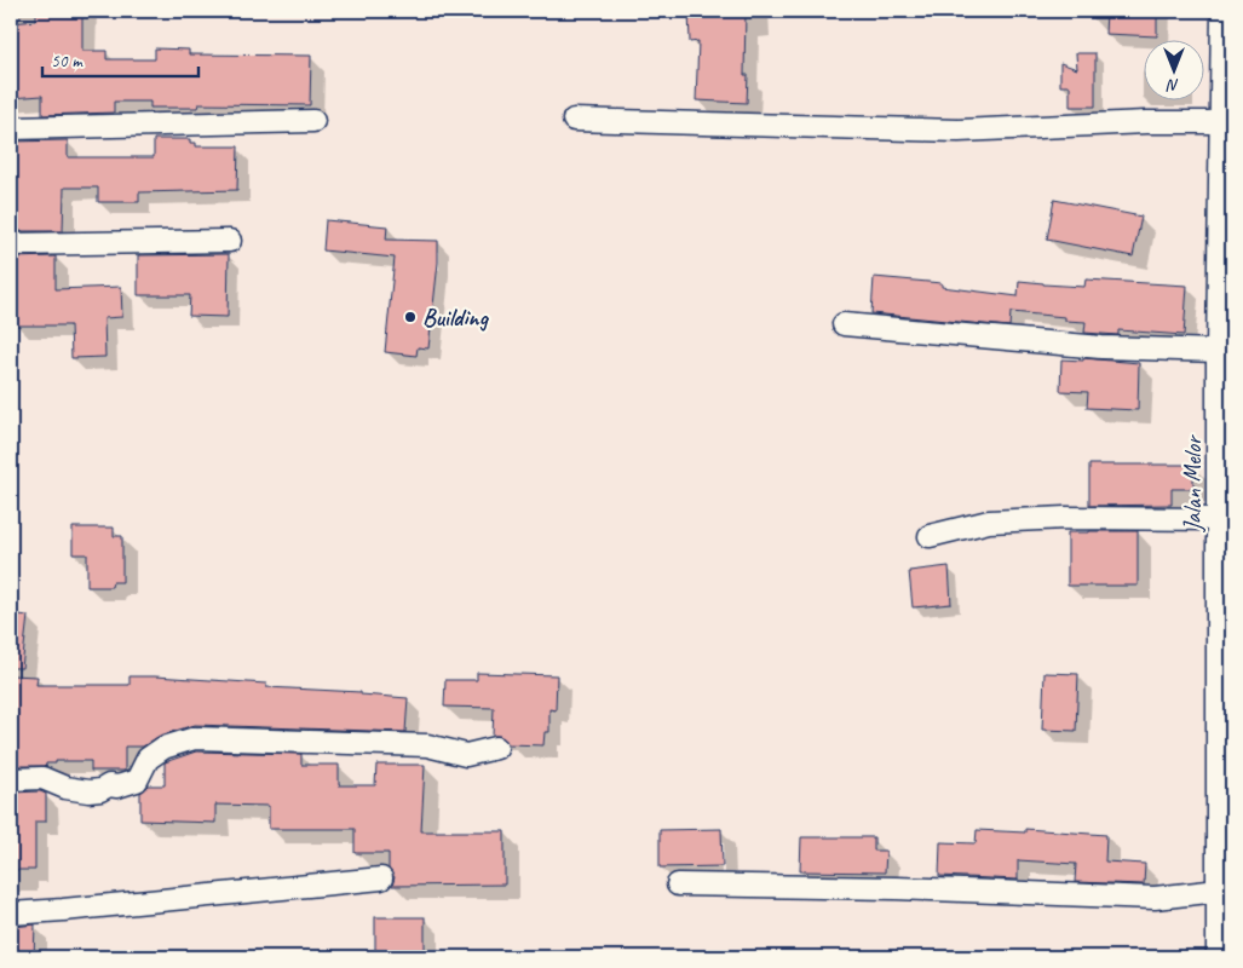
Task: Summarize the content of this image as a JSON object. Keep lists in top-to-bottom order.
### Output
{
  "streets": {
    "street": ["Jalan Melor"]
  },
  "places": ["Building"],
  "scale_bar": "50 m",
  "north": "bottom"
}
